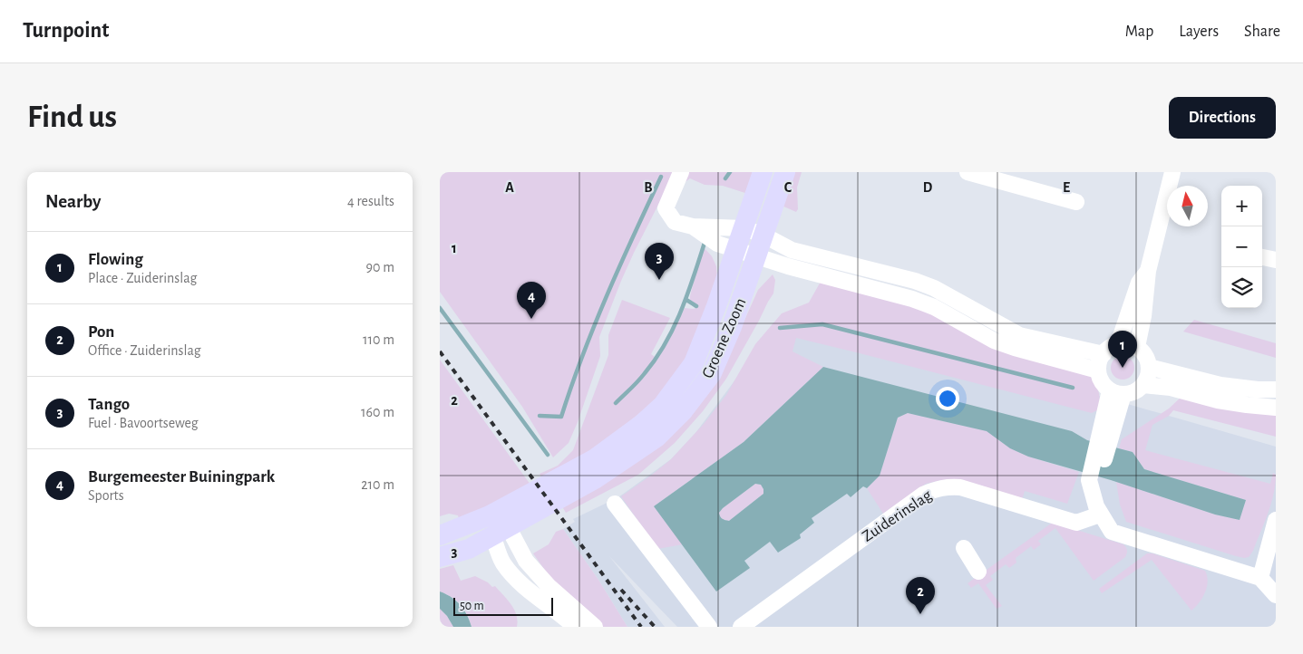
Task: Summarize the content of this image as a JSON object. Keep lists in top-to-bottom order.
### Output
{
  "streets": {
    "main road": ["Groene Zoom"],
    "street": ["Zuiderinslag"]
  },
  "scale_bar": "50 m",
  "north": "top",
  "page": {
    "header": "Turnpoint",
    "nav": ["Map", "Layers", "Share"],
    "buttons": "Directions",
    "title": "Find us",
    "heading": ["Nearby", "4 results"],
    "map_buttons": ["+", "−"],
    "list": [
      {
        "mark": "1",
        "name": "Flowing",
        "note": "Place · Zuiderinslag",
        "value": "90 m"
      },
      {
        "mark": "2",
        "name": "Pon",
        "note": "Office · Zuiderinslag",
        "value": "110 m"
      },
      {
        "mark": "3",
        "name": "Tango",
        "note": "Fuel · Bavoortseweg",
        "value": "160 m"
      },
      {
        "mark": "4",
        "name": "Burgemeester Buiningpark",
        "note": "Sports",
        "value": "210 m"
      }
    ],
    "pins": [
      "3",
      "4",
      "1",
      "2"
    ],
    "scale": "50 m"
  },
  "grid": {
    "columns": [
      "A",
      "B",
      "C",
      "D",
      "E"
    ],
    "rows": ["1", "2", "3"]
  }
}
